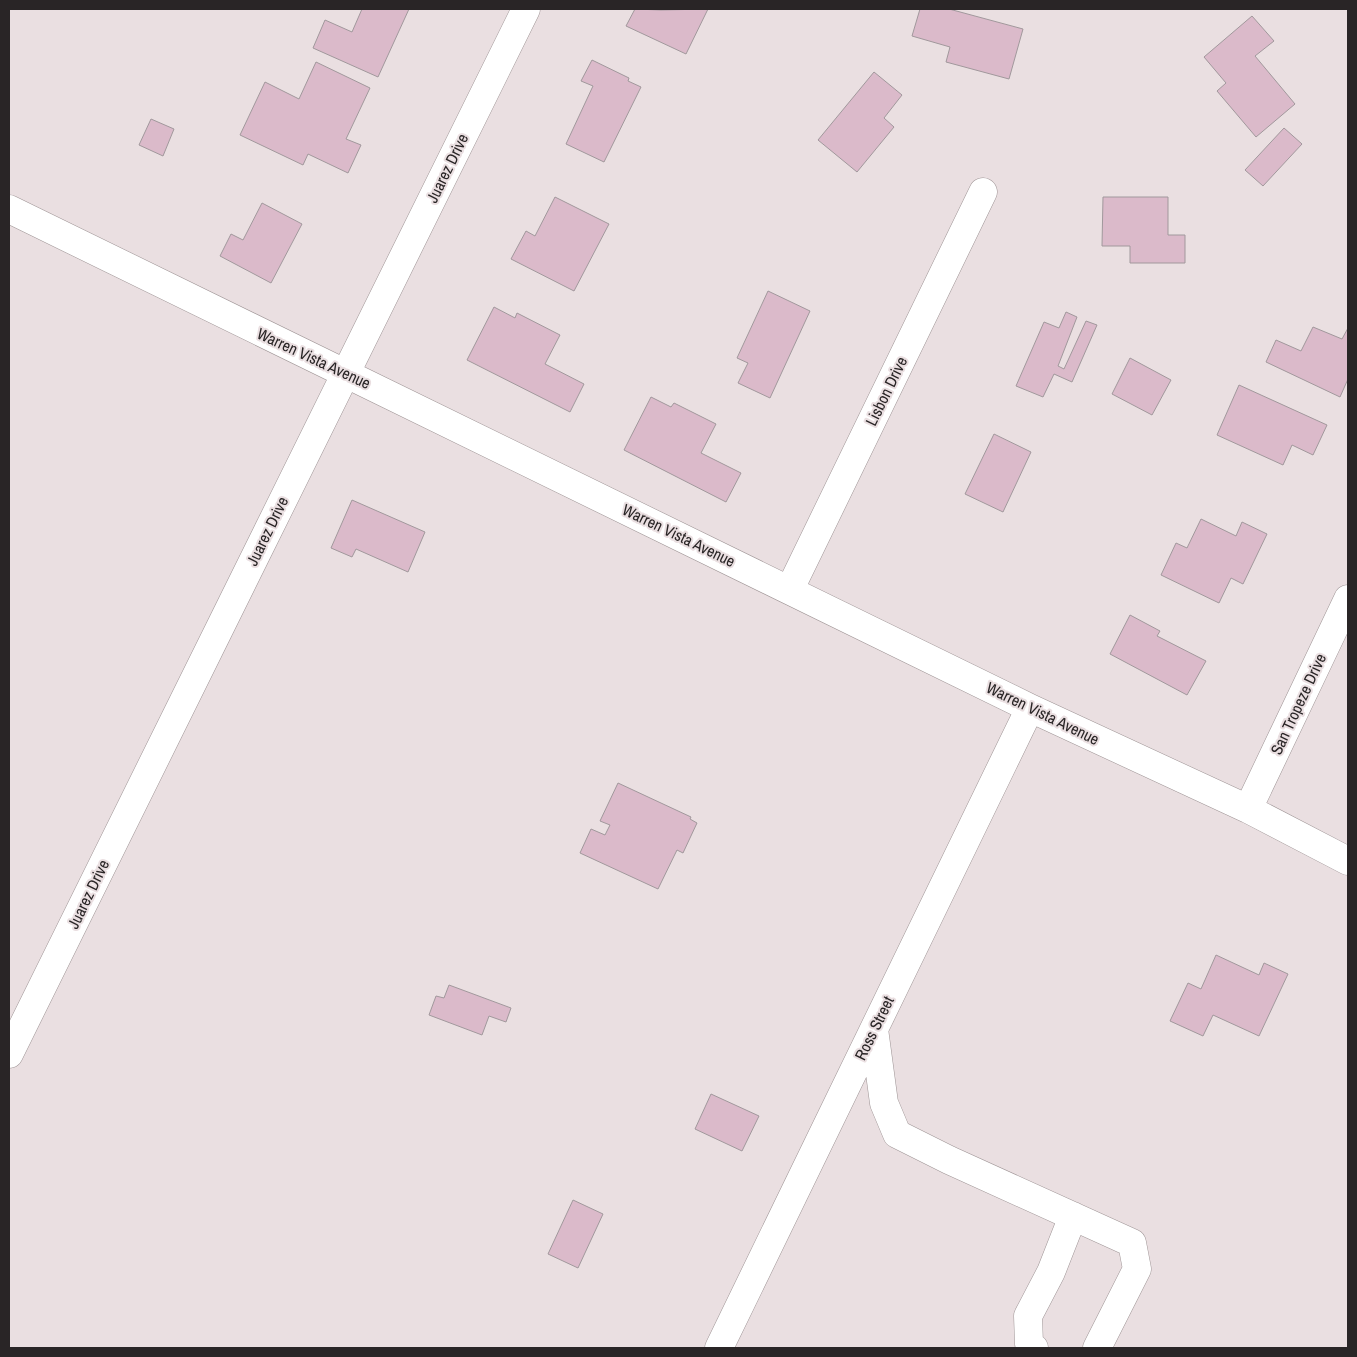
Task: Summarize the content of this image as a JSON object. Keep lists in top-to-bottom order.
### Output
{
  "streets": {
    "street": [
      "Juarez Drive",
      "Warren Vista Avenue",
      "Lisbon Drive",
      "San Tropeze Drive",
      "Ross Street"
    ]
  },
  "crossings": [
    ["Juarez Drive", "Warren Vista Avenue"],
    ["Warren Vista Avenue", "Lisbon Drive"],
    ["Warren Vista Avenue", "San Tropeze Drive"],
    ["Warren Vista Avenue", "Ross Street"]
  ]
}
